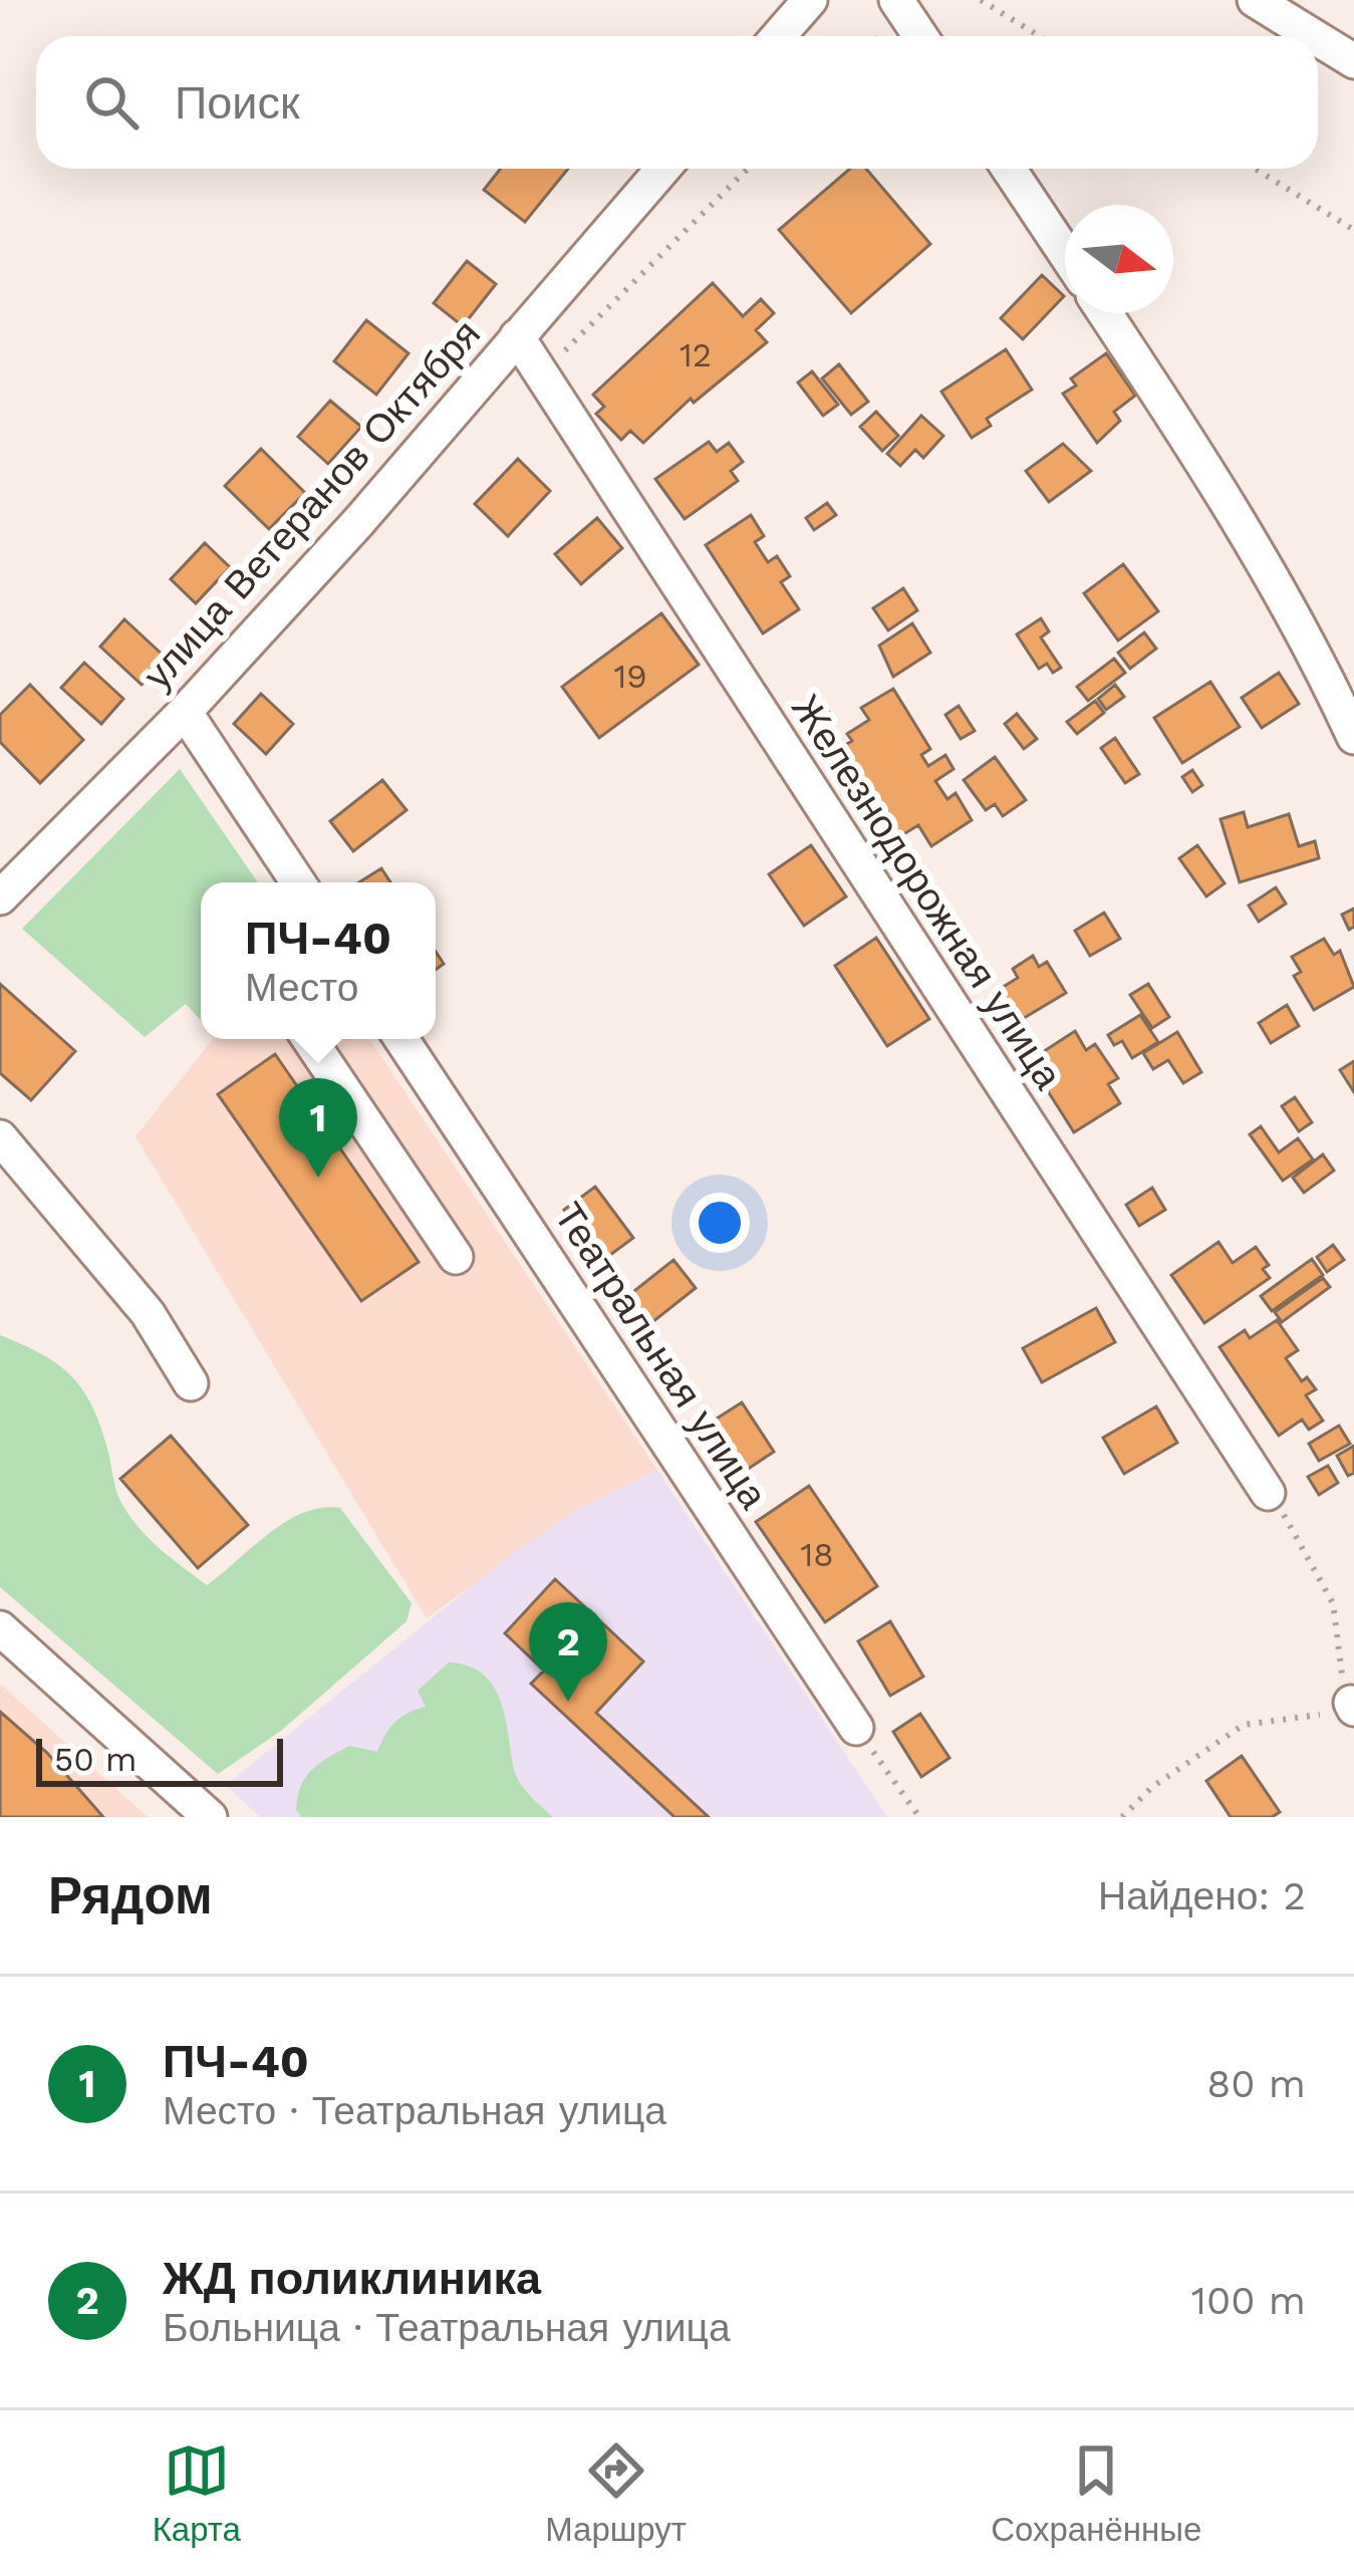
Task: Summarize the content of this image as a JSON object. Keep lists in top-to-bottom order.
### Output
{
  "streets": {
    "street": ["улица Ветеранов Октября", "Железнодорожная улица", "Театральная улица"]
  },
  "crossings": [
    ["улица Ветеранов Октября", "Железнодорожная улица"]
  ],
  "house_numbers": ["12", "19", "18"],
  "scale_bar": "50 m",
  "north": "right",
  "page": {
    "search": "Поиск",
    "popup": ["ПЧ-40", "Место"],
    "pins": ["1", "2"],
    "scale": "50 m",
    "heading": ["Рядом", "Найдено: 2"],
    "list": [
      {
        "mark": "1",
        "name": "ПЧ-40",
        "note": "Место · Театральная улица",
        "value": "80 m"
      },
      {
        "mark": "2",
        "name": "ЖД поликлиника",
        "note": "Больница · Театральная улица",
        "value": "100 m"
      }
    ],
    "nav": ["Карта", "Маршрут", "Сохранённые"]
  }
}
